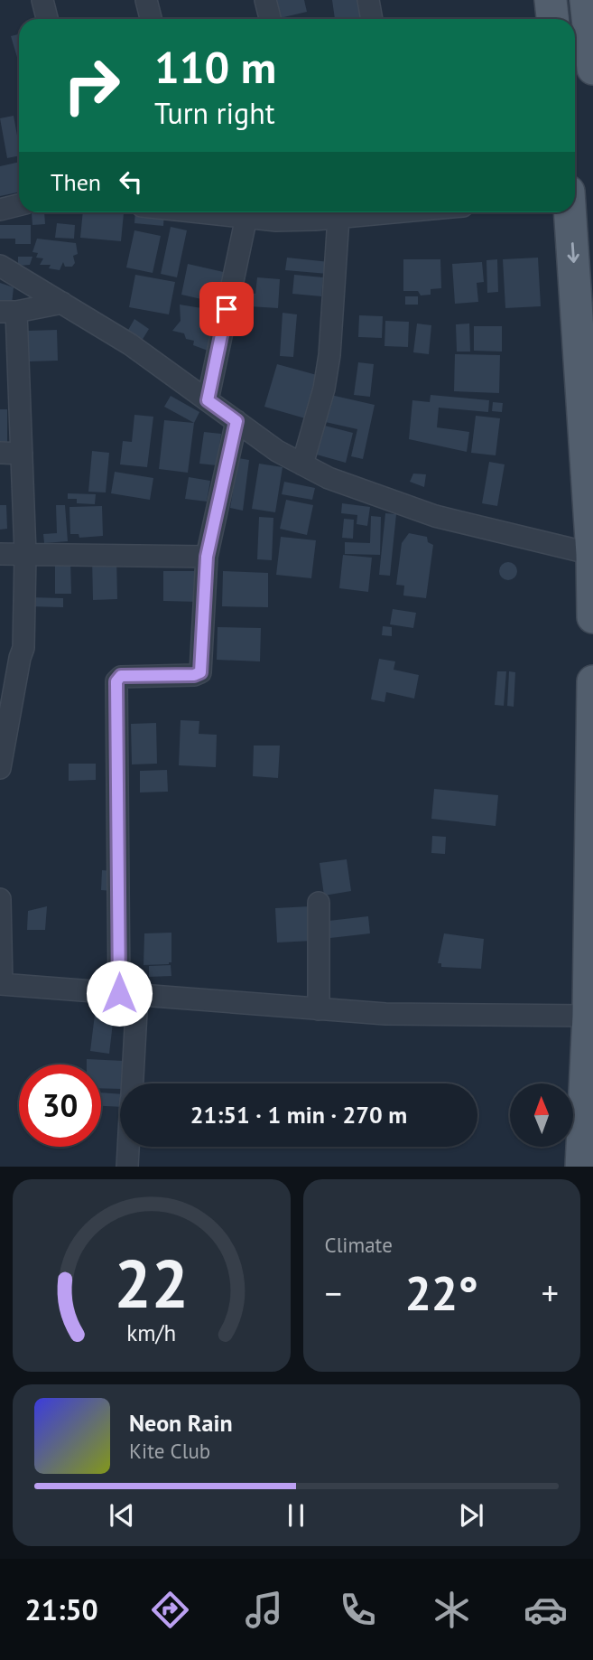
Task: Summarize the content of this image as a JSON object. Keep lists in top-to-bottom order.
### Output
{
  "north": "top",
  "page": {
    "turn": ["110 m", "Turn right"],
    "then": "Then",
    "limit": "30",
    "trip": "21:51 · 1 min · 270 m",
    "tile": "Climate",
    "heat": ["−", "22°", "+"],
    "song": ["Neon Rain", "Kite Club"],
    "tabs": "21:50",
    "gauge": ["22", "km/h"]
  }
}
